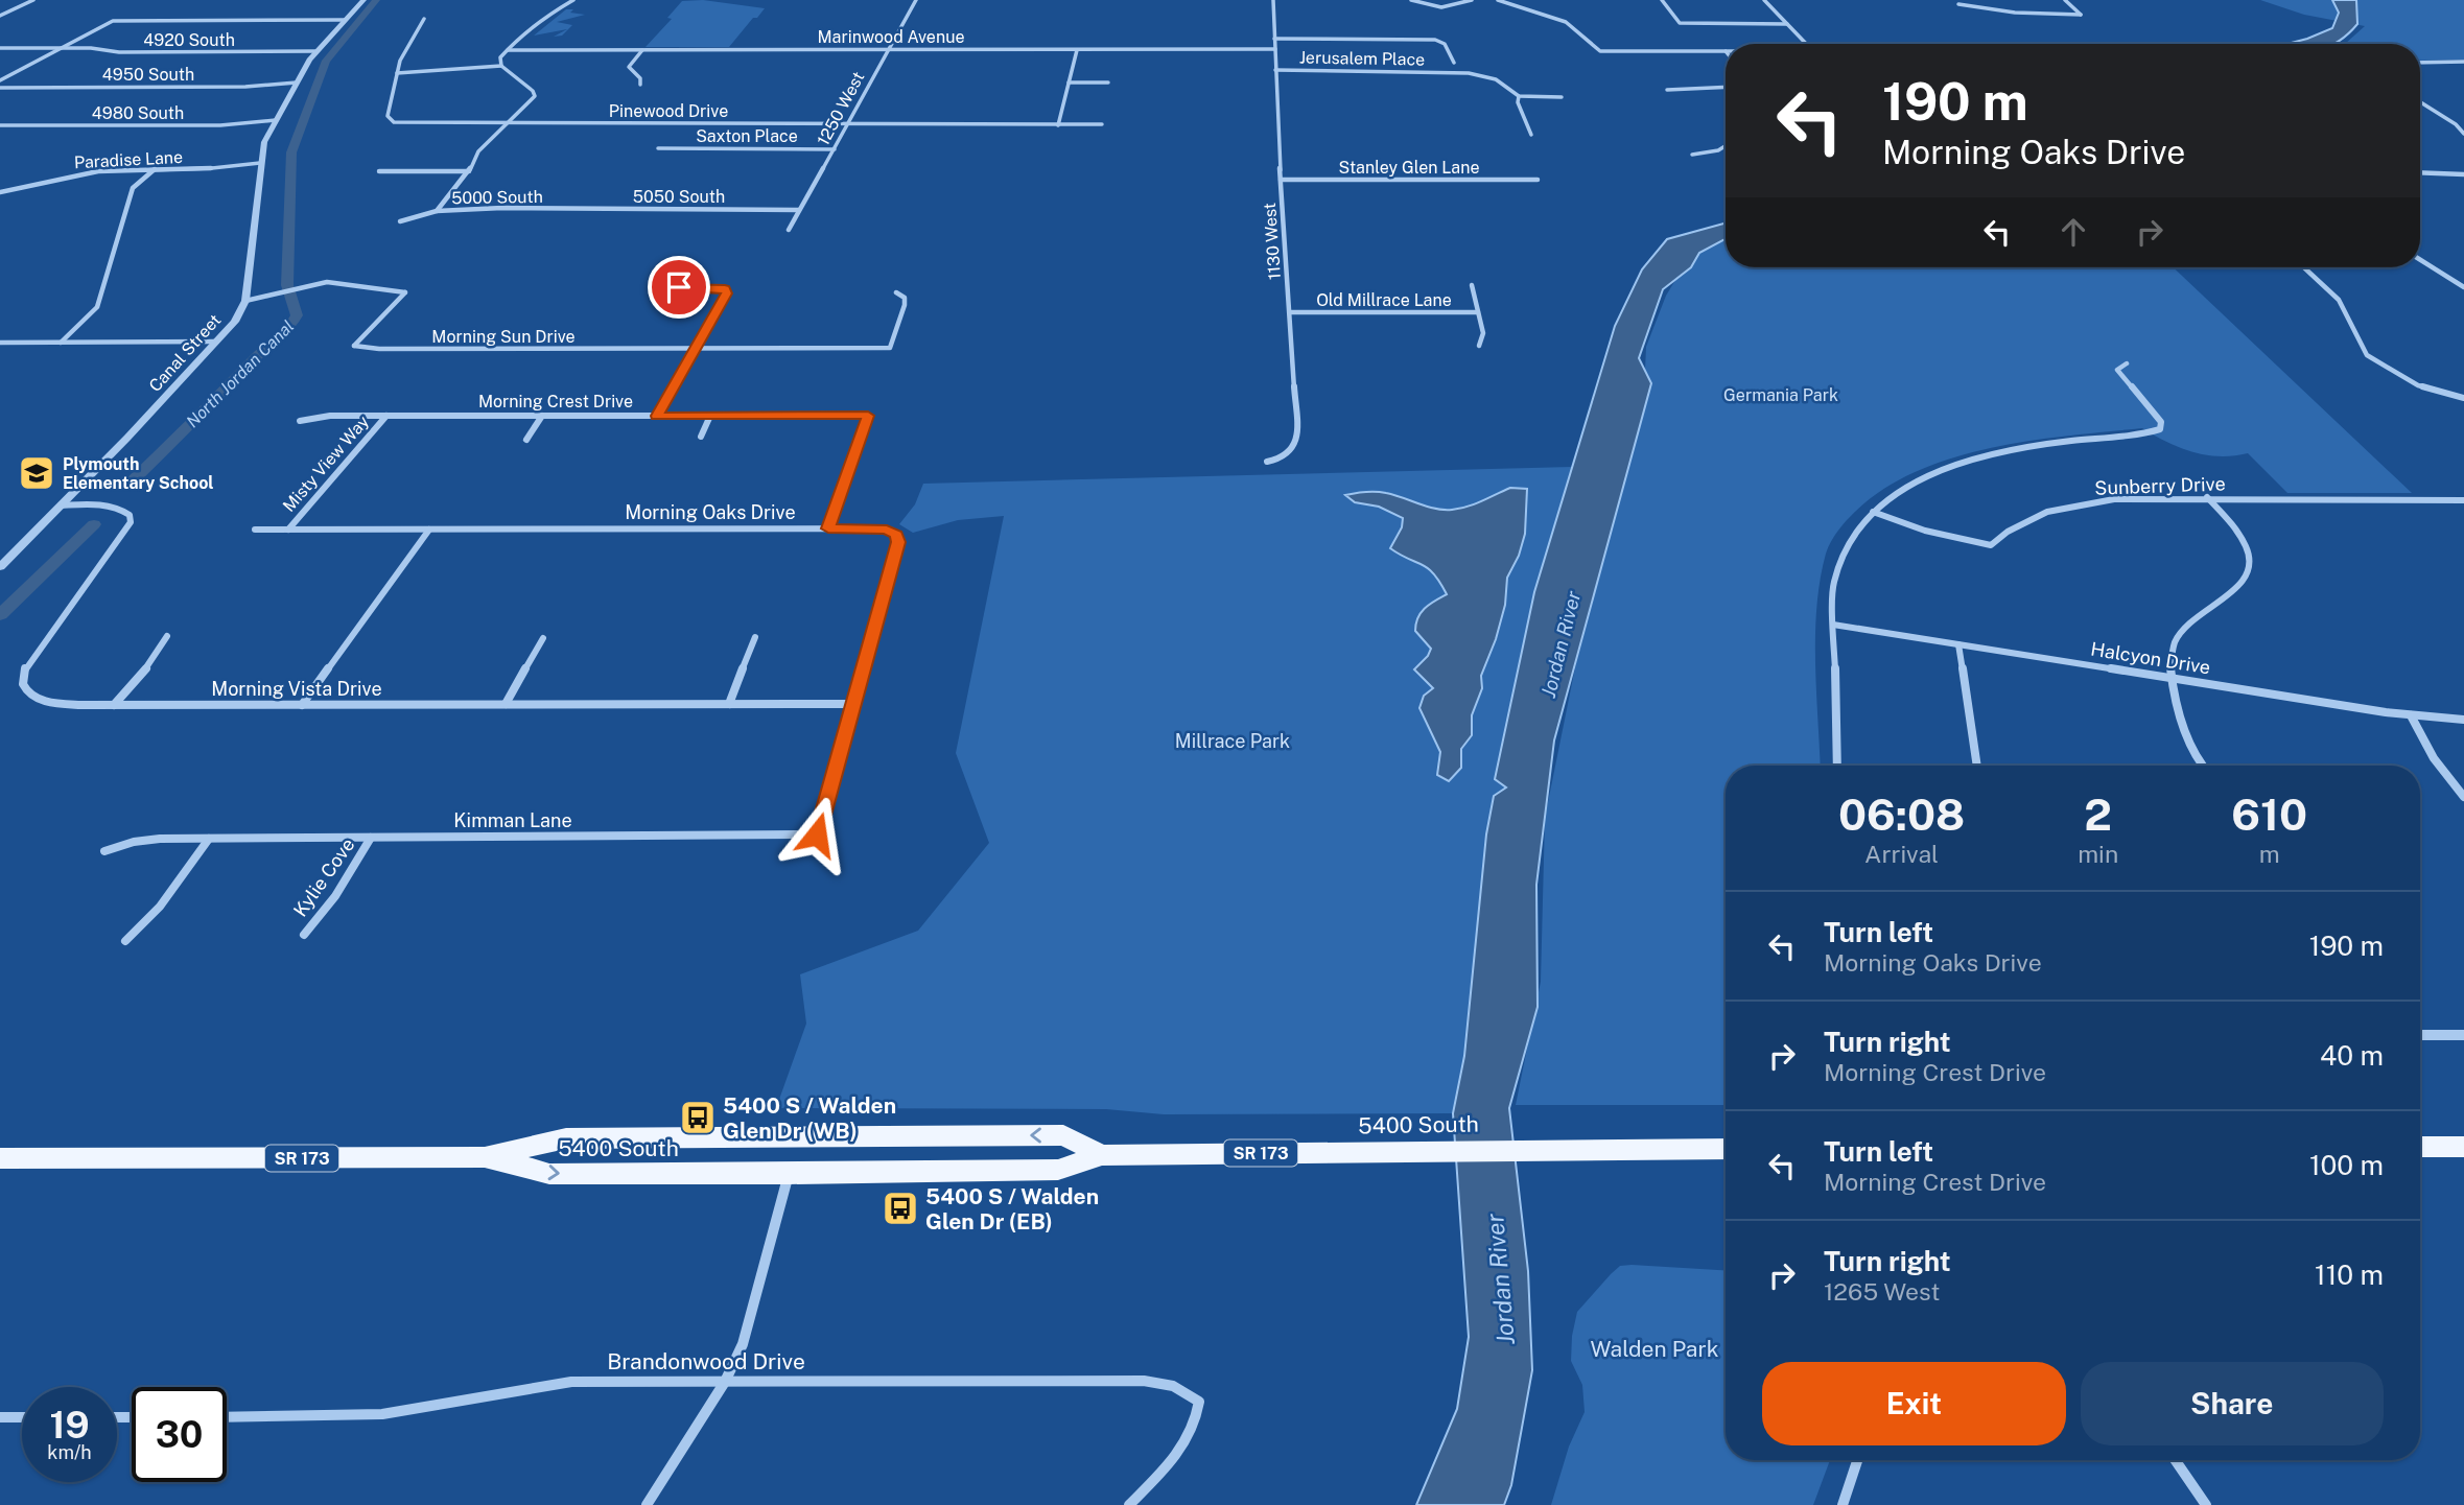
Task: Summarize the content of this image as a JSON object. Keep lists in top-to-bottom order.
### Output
{
  "streets": {
    "main road": ["5400 South", "SR 173"],
    "street": [
      "Marinwood Avenue",
      "4920 South",
      "Jerusalem Place",
      "4950 South",
      "1250 West",
      "Pinewood Drive",
      "4980 South",
      "Saxton Place",
      "Paradise Lane",
      "Stanley Glen Lane",
      "5050 South",
      "5000 South",
      "1130 West",
      "Old Millrace Lane",
      "Morning Sun Drive",
      "Canal Street",
      "Morning Crest Drive",
      "Misty View Way",
      "Sunberry Drive",
      "Morning Oaks Drive",
      "Halcyon Drive",
      "Morning Vista Drive",
      "Kimman Lane",
      "Kylie Cove",
      "Brandonwood Drive"
    ]
  },
  "crossings": [
    ["Marinwood Avenue", "1250 West"],
    ["Marinwood Avenue", "1130 West"],
    ["4920 South", "Canal Street"],
    ["Jerusalem Place", "1130 West"],
    ["4950 South", "Canal Street"],
    ["1250 West", "Pinewood Drive"],
    ["1250 West", "Saxton Place"],
    ["1250 West", "5050 South"],
    ["4980 South", "Canal Street"],
    ["Paradise Lane", "Canal Street"],
    ["Stanley Glen Lane", "1130 West"],
    ["5050 South", "5000 South"],
    ["1130 West", "Old Millrace Lane"],
    ["Morning Sun Drive", "Canal Street"],
    ["Canal Street", "Morning Vista Drive"],
    ["Morning Crest Drive", "Misty View Way"],
    ["Morning Crest Drive", "Morning Oaks Drive"],
    ["Misty View Way", "Morning Oaks Drive"],
    ["Morning Oaks Drive", "Morning Vista Drive"],
    ["Morning Oaks Drive", "Kimman Lane"],
    ["Kimman Lane", "Kylie Cove"]
  ],
  "water": ["North Jordan Canal", "Jordan River"],
  "parks": ["Germania Park", "Millrace Park", "Walden Park"],
  "places": {
    "school or university": ["Plymouth Elementary School"],
    "bus stop": ["5400 S / Walden Glen Dr (WB)", "5400 S / Walden Glen Dr (EB)"]
  },
  "page": {
    "turn": ["190 m", "Morning Oaks Drive"],
    "eta": [
      "06:08",
      "Arrival",
      "2",
      "min",
      "610",
      "m"
    ],
    "list": [
      {
        "name": "Turn left",
        "note": "Morning Oaks Drive",
        "value": "190 m"
      },
      {
        "name": "Turn right",
        "note": "Morning Crest Drive",
        "value": "40 m"
      },
      {
        "name": "Turn left",
        "note": "Morning Crest Drive",
        "value": "100 m"
      },
      {
        "name": "Turn right",
        "note": "1265 West",
        "value": "110 m"
      }
    ],
    "buttons": ["Exit", "Share"],
    "speed": "19 km/h",
    "limit": "30"
  }
}
